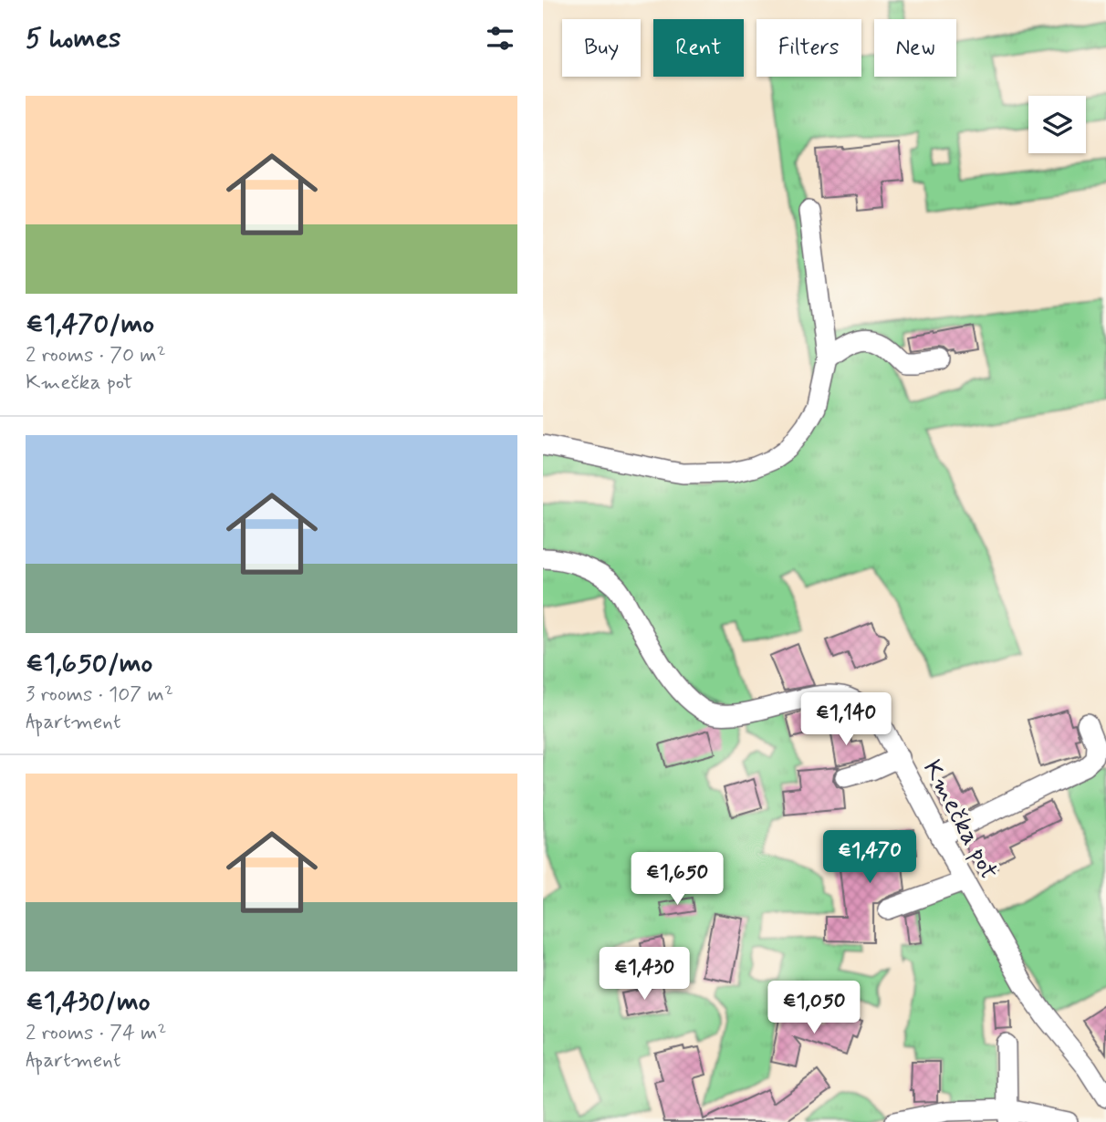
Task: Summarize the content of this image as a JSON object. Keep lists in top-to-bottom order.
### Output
{
  "streets": {
    "street": ["Kmečka pot"]
  },
  "page": {
    "heading": "5 homes",
    "chip": [
      "Buy",
      "Rent",
      "Filters",
      "New"
    ],
    "list": [
      {
        "name": "€1,470/mo",
        "note": "2 rooms · 70 m² · Kmečka pot"
      },
      {
        "name": "€1,650/mo",
        "note": "3 rooms · 107 m² · Apartment"
      },
      {
        "name": "€1,430/mo",
        "note": "2 rooms · 74 m² · Apartment"
      }
    ],
    "price": [
      "€1,140",
      "€1,470",
      "€1,650",
      "€1,430",
      "€1,050"
    ]
  }
}
